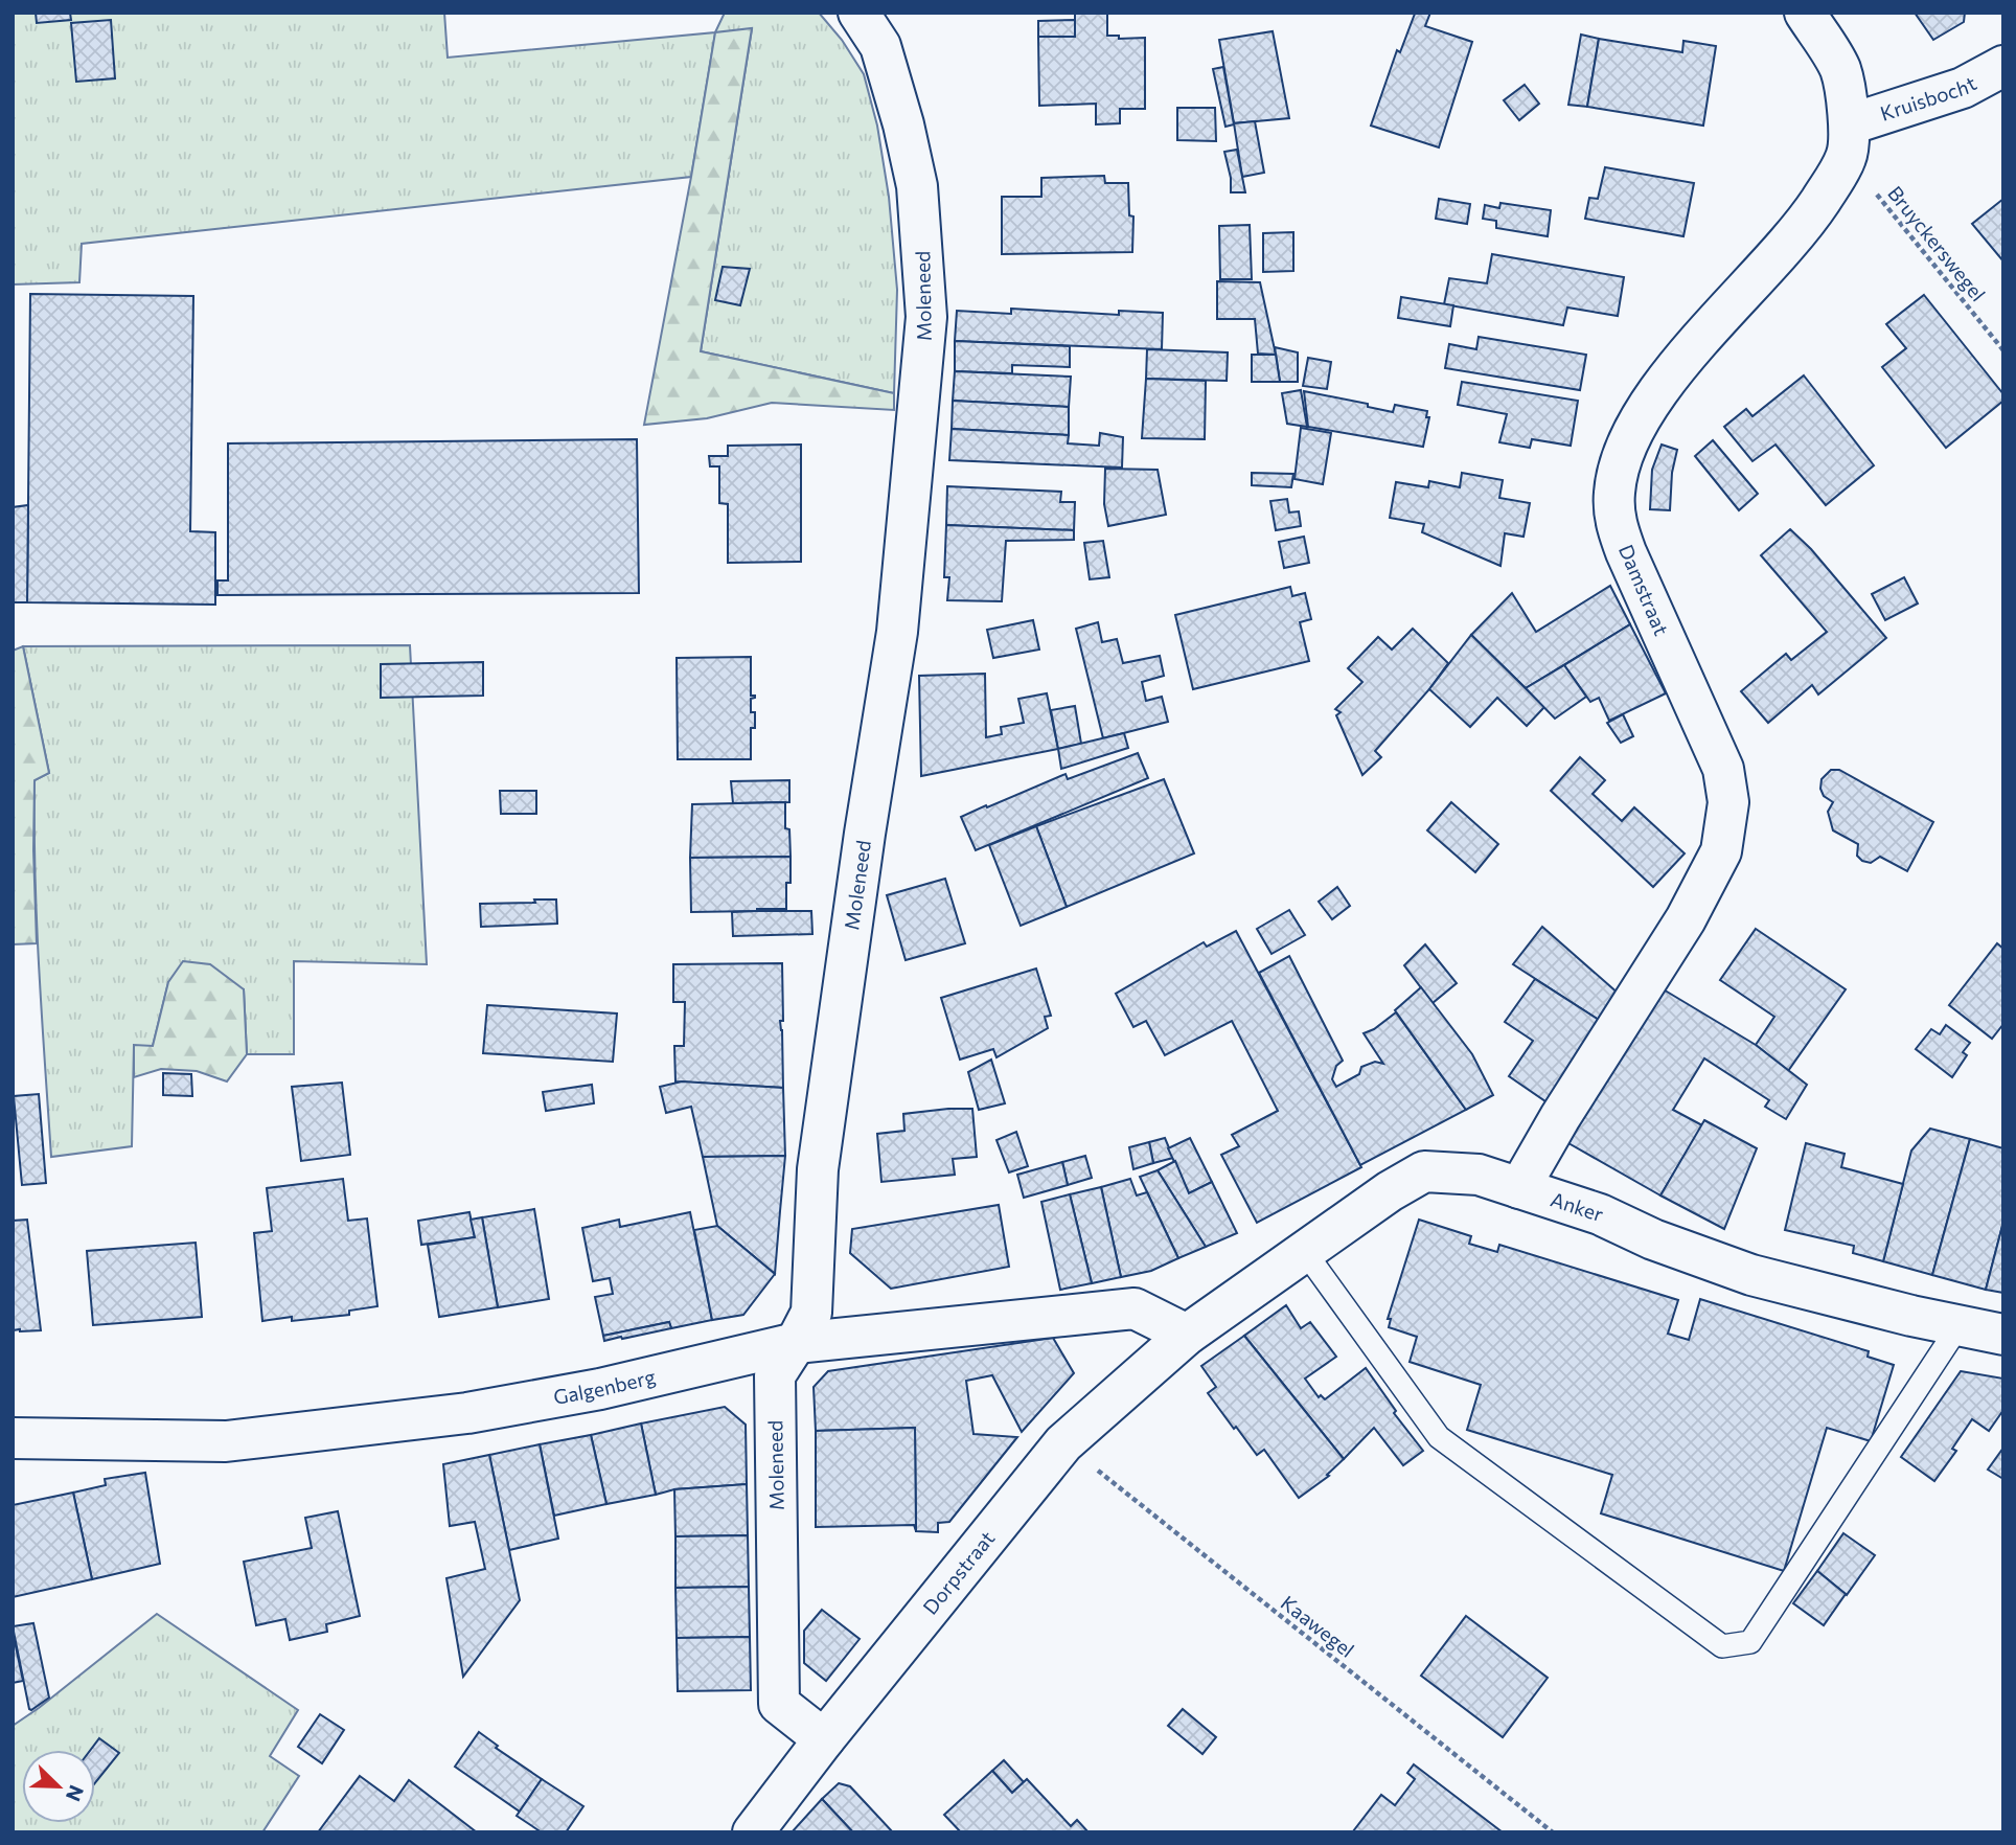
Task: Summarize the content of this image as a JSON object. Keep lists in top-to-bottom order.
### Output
{
  "streets": {
    "street": [
      "Kruisbocht",
      "Moleneed",
      "Damstraat",
      "Anker",
      "Galgenberg",
      "Dorpstraat"
    ],
    "path": ["Bruyckerswegel", "Kaawegel"]
  },
  "crossings": [
    ["Kruisbocht", "Bruyckerswegel"],
    ["Kruisbocht", "Damstraat"],
    ["Bruyckerswegel", "Damstraat"],
    ["Moleneed", "Galgenberg"],
    ["Moleneed", "Dorpstraat"],
    ["Damstraat", "Anker"],
    ["Anker", "Galgenberg"],
    ["Anker", "Dorpstraat"],
    ["Galgenberg", "Dorpstraat"],
    ["Dorpstraat", "Kaawegel"]
  ],
  "north": "bottom right"
}
